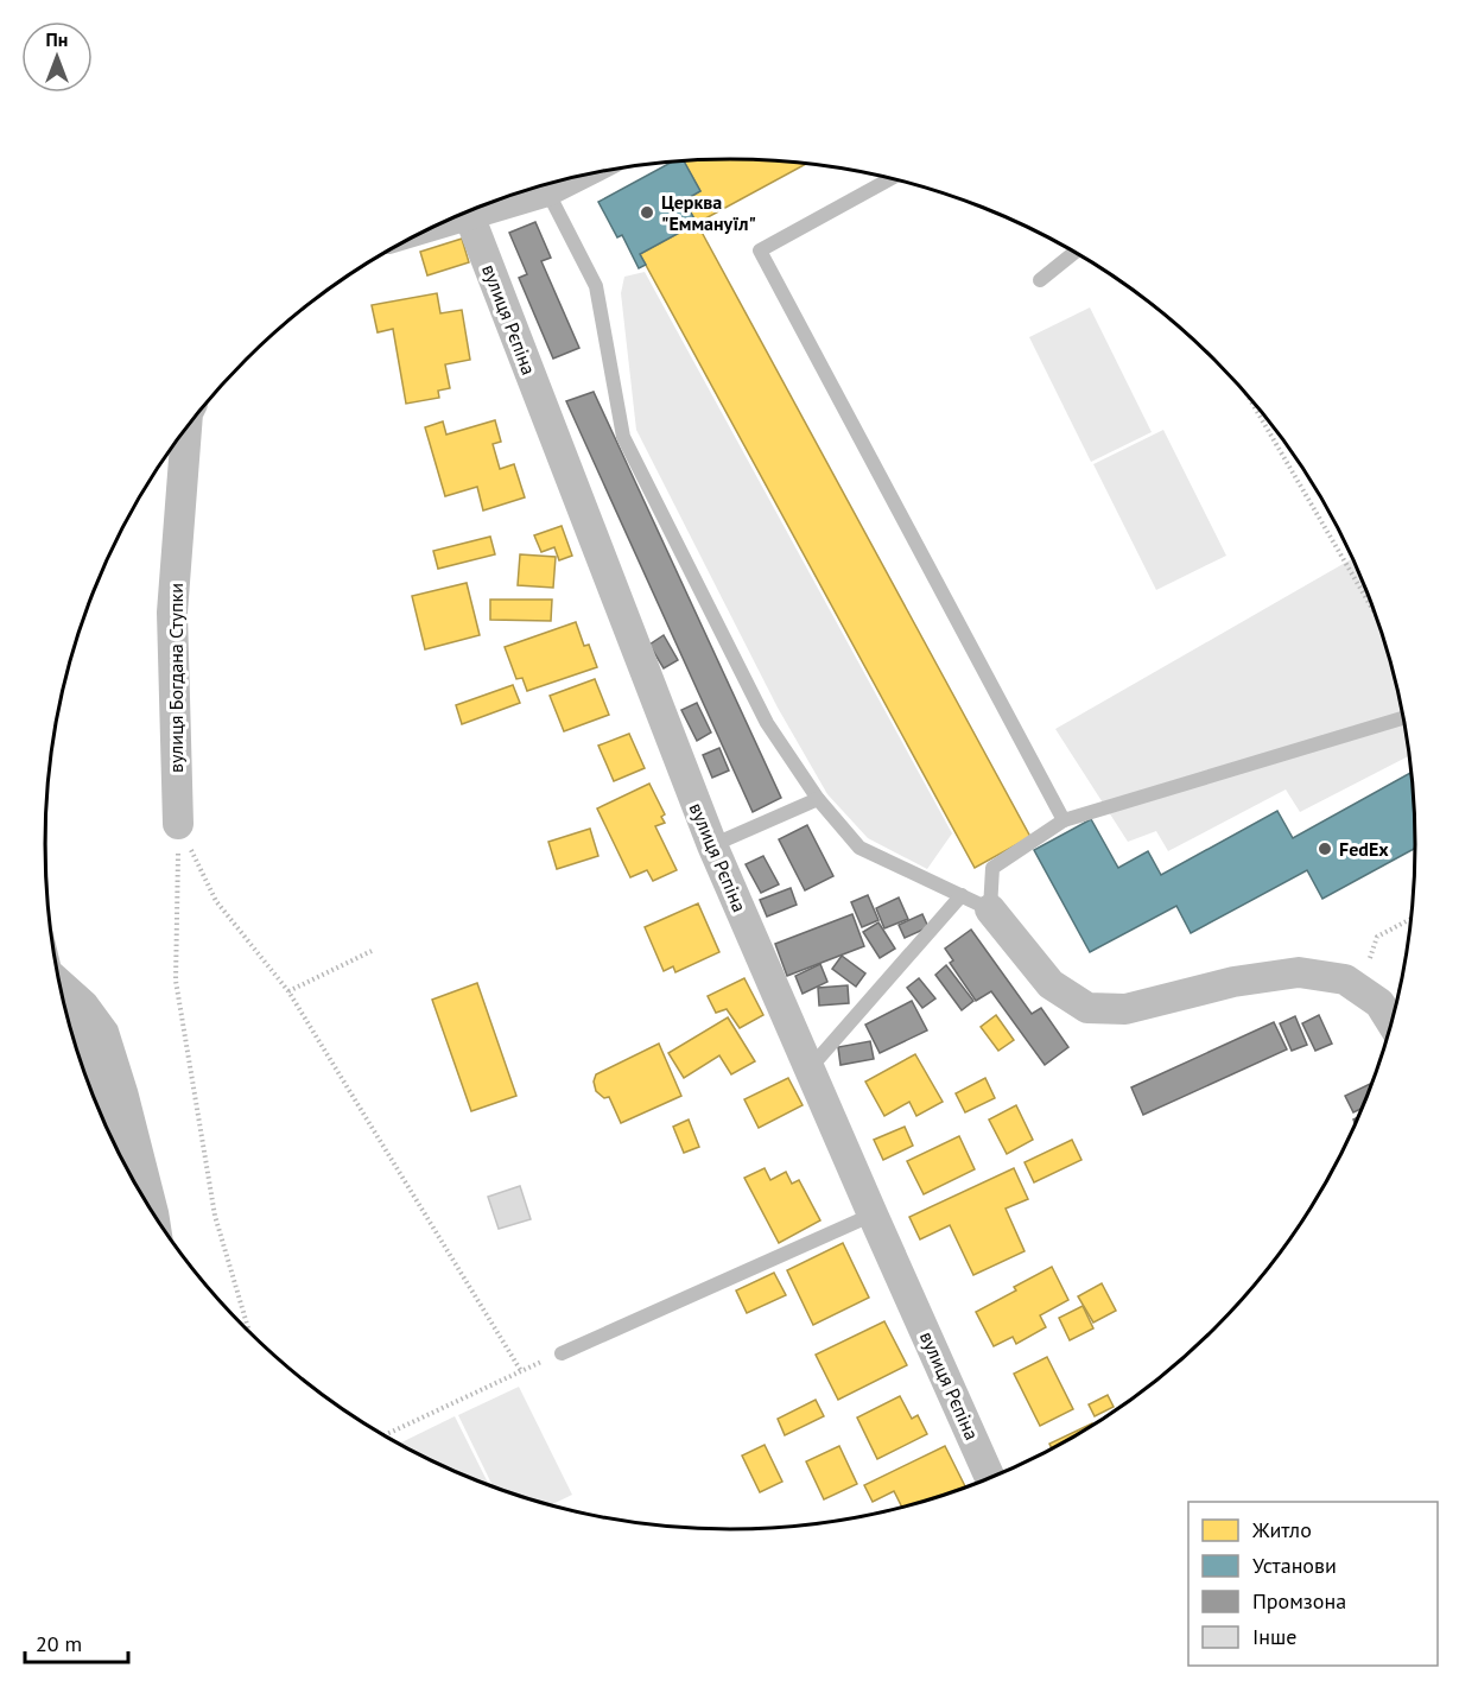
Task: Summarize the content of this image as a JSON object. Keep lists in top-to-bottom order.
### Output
{
  "streets": {
    "street": ["вулиця Рєпіна", "вулиця Богдана Ступки"]
  },
  "places": ["Церква \"Еммануїл\"", "FedEx"],
  "legend": [
    "Житло",
    "Установи",
    "Промзона",
    "Інше"
  ],
  "scale_bar": "20 m",
  "north": "top"
}
